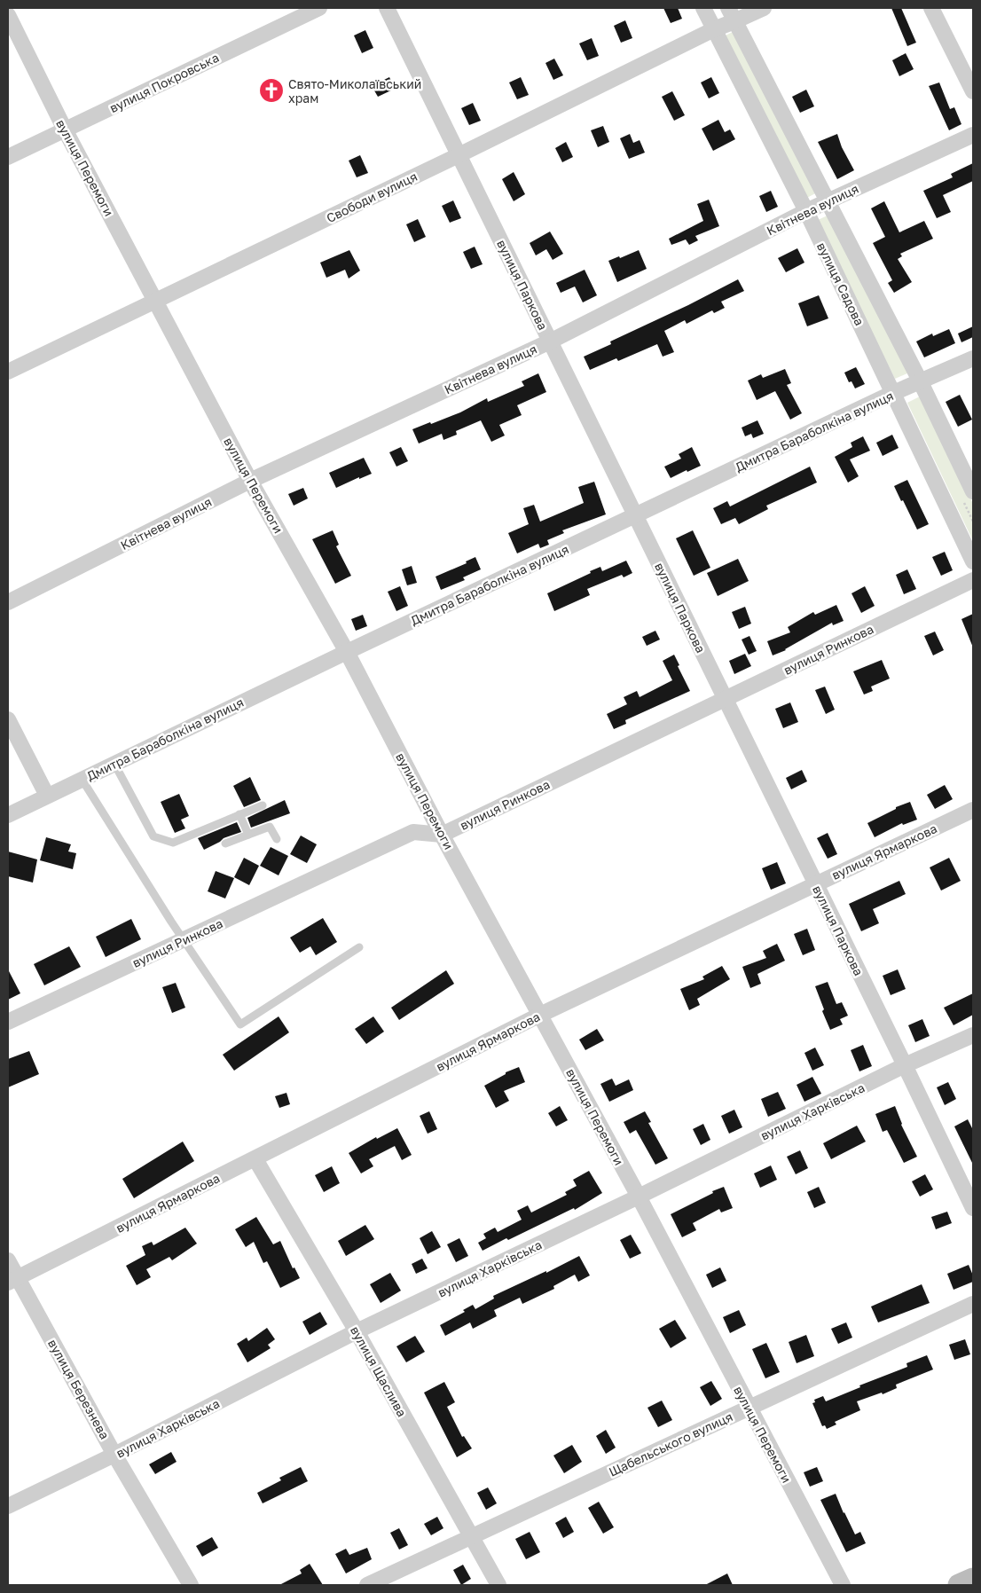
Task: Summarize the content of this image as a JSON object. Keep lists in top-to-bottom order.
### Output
{
  "streets": {
    "street": [
      "вулиця Покровська",
      "вулиця Перемоги",
      "Свободи вулиця",
      "Квітнева вулиця",
      "вулиця Садова",
      "вулиця Паркова",
      "Дмитра Бараболкіна вулиця",
      "вулиця Ринкова",
      "вулиця Ярмаркова",
      "вулиця Харківська",
      "вулиця Щаслива",
      "вулиця Березнева",
      "Щабельського вулиця"
    ]
  },
  "crossings": [
    ["вулиця Покровська", "вулиця Перемоги"],
    ["вулиця Перемоги", "Свободи вулиця"],
    ["вулиця Перемоги", "Квітнева вулиця"],
    ["вулиця Перемоги", "Дмитра Бараболкіна вулиця"],
    ["вулиця Перемоги", "вулиця Ринкова"],
    ["вулиця Перемоги", "вулиця Ярмаркова"],
    ["вулиця Перемоги", "вулиця Харківська"],
    ["вулиця Перемоги", "Щабельського вулиця"],
    ["Свободи вулиця", "вулиця Садова"],
    ["Свободи вулиця", "вулиця Паркова"],
    ["Квітнева вулиця", "вулиця Садова"],
    ["Квітнева вулиця", "вулиця Паркова"],
    ["вулиця Садова", "Дмитра Бараболкіна вулиця"],
    ["вулиця Паркова", "Дмитра Бараболкіна вулиця"],
    ["вулиця Паркова", "вулиця Ринкова"],
    ["вулиця Паркова", "вулиця Ярмаркова"],
    ["вулиця Паркова", "вулиця Харківська"],
    ["вулиця Ярмаркова", "вулиця Щаслива"],
    ["вулиця Ярмаркова", "вулиця Березнева"],
    ["вулиця Харківська", "вулиця Щаслива"],
    ["вулиця Харківська", "вулиця Березнева"],
    ["вулиця Щаслива", "Щабельського вулиця"]
  ],
  "places": {
    "church": ["Свято-Миколаївський храм"]
  }
}
